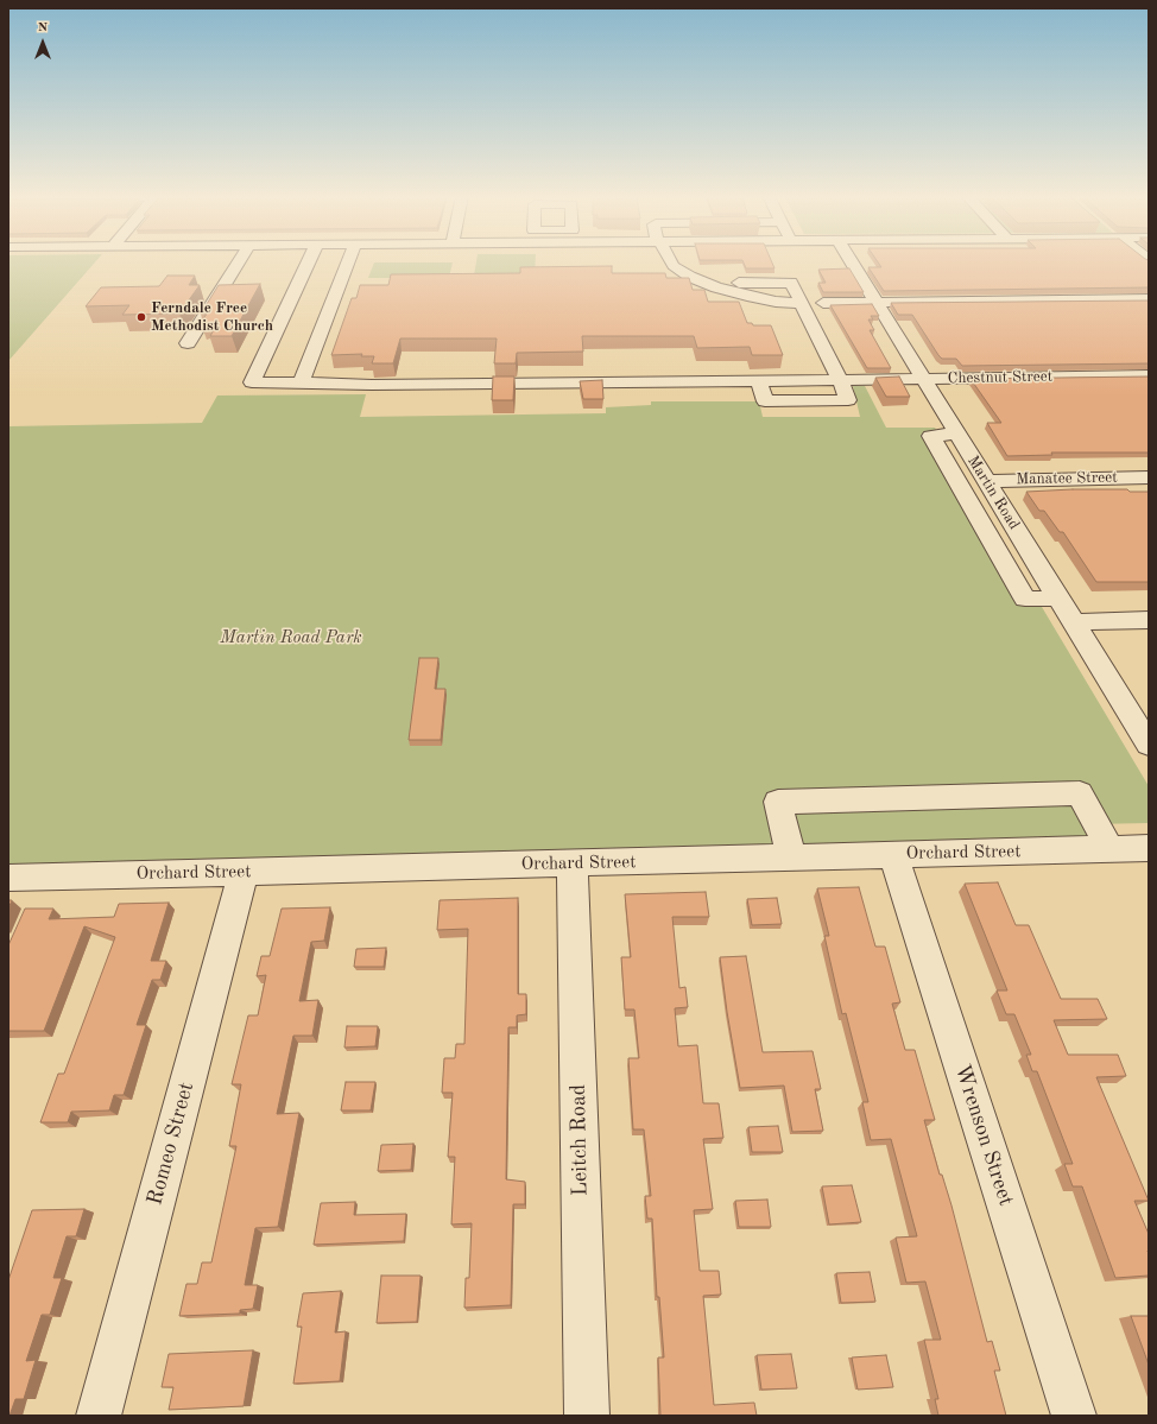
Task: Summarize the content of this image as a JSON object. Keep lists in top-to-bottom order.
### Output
{
  "streets": {
    "street": [
      "Chestnut Street",
      "Manatee Street",
      "Martin Road",
      "Orchard Street",
      "Wrenson Street",
      "Leitch Road",
      "Romeo Street"
    ]
  },
  "crossings": [
    ["Chestnut Street", "Martin Road"],
    ["Manatee Street", "Martin Road"],
    ["Orchard Street", "Wrenson Street"],
    ["Orchard Street", "Leitch Road"],
    ["Orchard Street", "Romeo Street"]
  ],
  "parks": ["Martin Road Park"],
  "places": ["Ferndale Free Methodist Church"],
  "north": "top"
}
